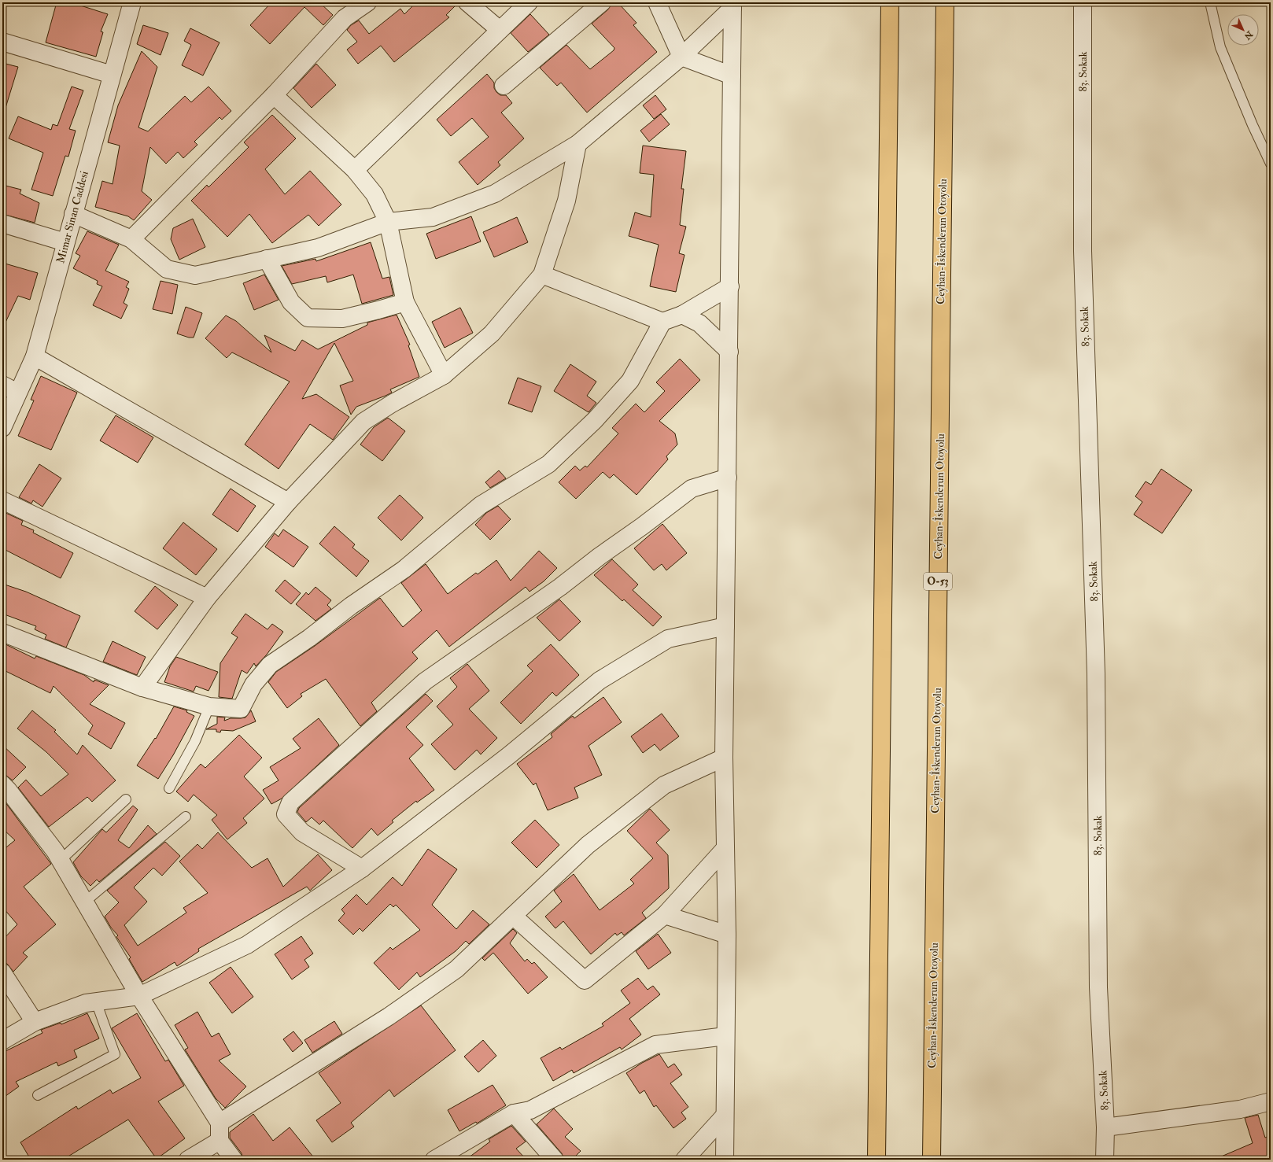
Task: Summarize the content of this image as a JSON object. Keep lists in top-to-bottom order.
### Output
{
  "streets": {
    "highway": ["Ceyhan-İskenderun Otoyolu", "O-53"],
    "street": ["83. Sokak", "Mimar Sinan Caddesi"]
  },
  "north": "bottom right"
}
